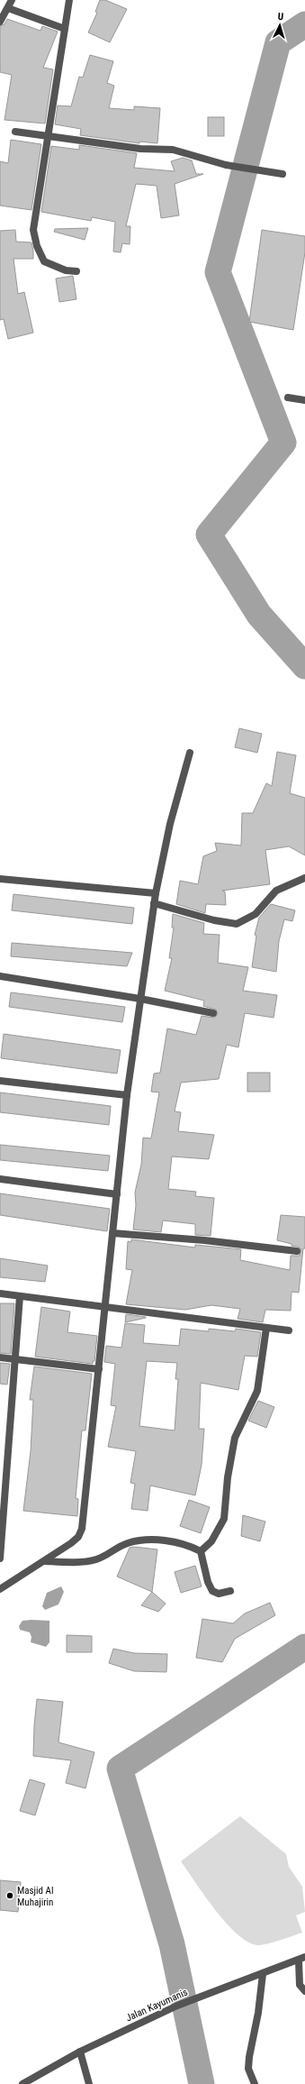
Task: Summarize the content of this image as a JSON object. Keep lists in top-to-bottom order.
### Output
{
  "streets": {
    "street": ["Jalan Kayumanis"]
  },
  "places": ["Masjid Al Muhajirin"],
  "north": "top"
}
